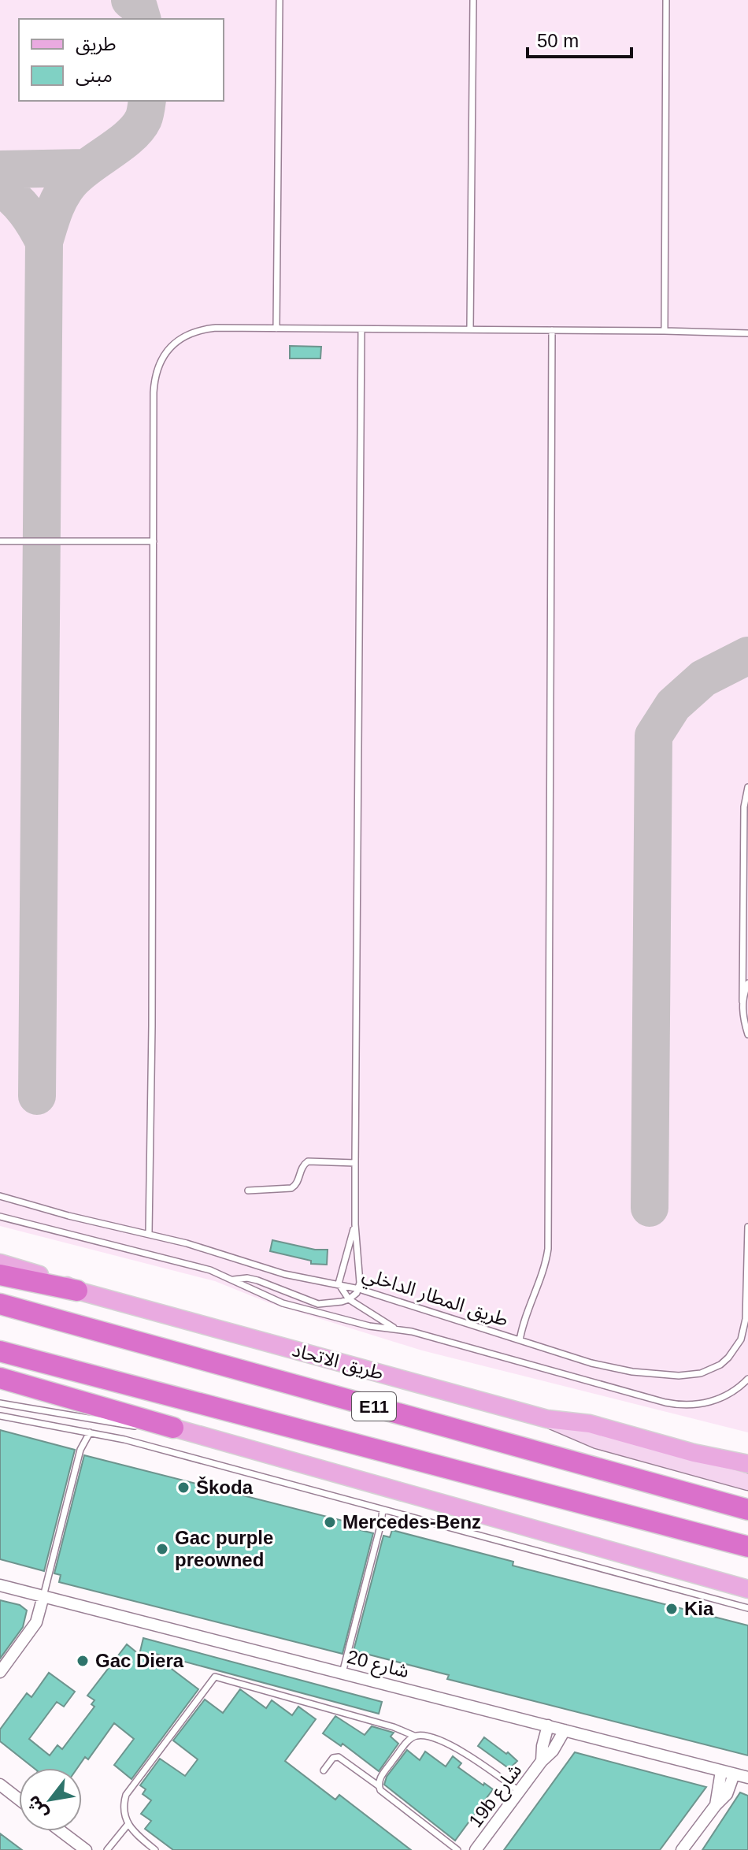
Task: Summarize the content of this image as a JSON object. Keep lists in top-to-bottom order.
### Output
{
  "streets": {
    "highway": ["طريق الاتحاد", "E11"],
    "street": ["شارع 20", "19b شارع"],
    "lane": ["طريق المطار الداخلي"]
  },
  "crossings": [
    ["شارع 20", "19b شارع"]
  ],
  "places": [
    "Škoda",
    "Mercedes-Benz",
    "Gac purple preowned",
    "Kia",
    "Gac Diera"
  ],
  "legend": ["طريق", "مبنى"],
  "scale_bar": "50 m",
  "north": "bottom left"
}
